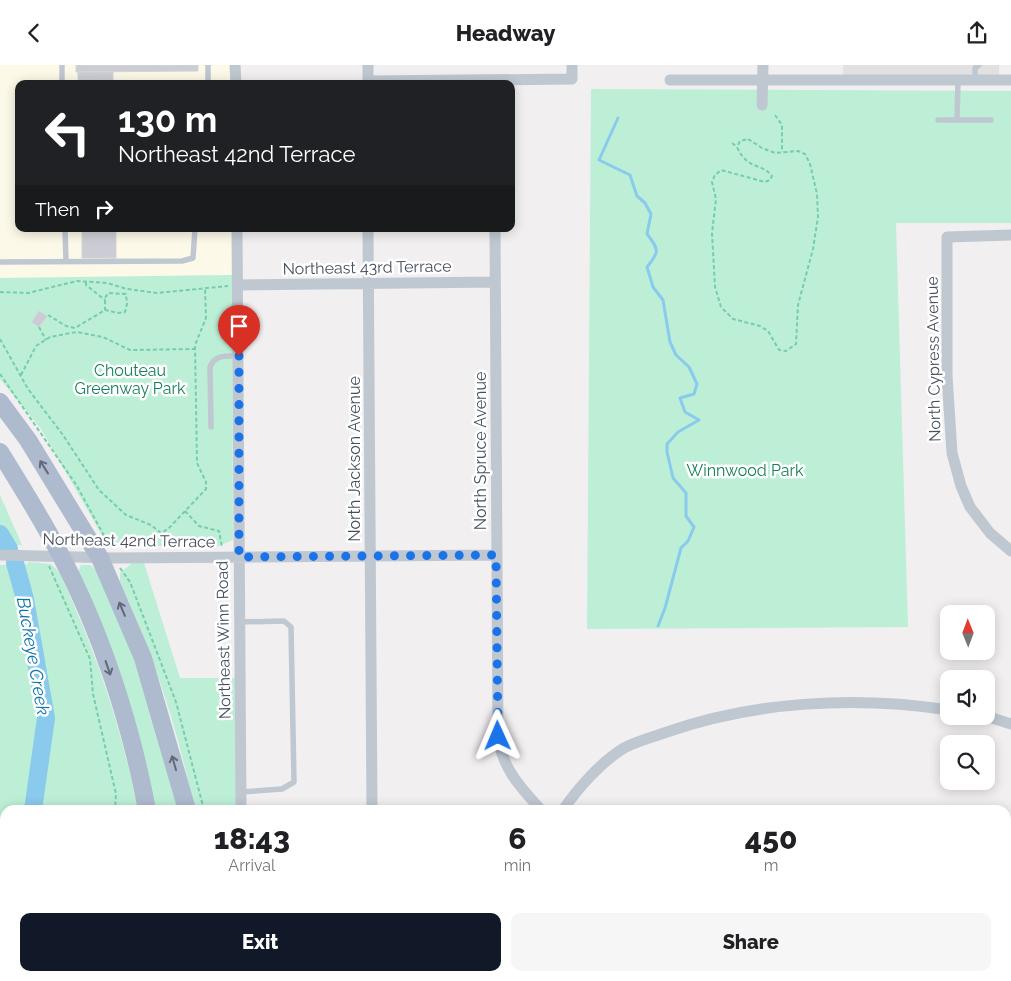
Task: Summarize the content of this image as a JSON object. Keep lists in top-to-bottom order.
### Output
{
  "streets": {
    "street": [
      "Northeast 43rd Terrace",
      "North Cypress Avenue",
      "North Spruce Avenue",
      "North Jackson Avenue",
      "Northeast 42nd Terrace",
      "Northeast Winn Road"
    ]
  },
  "crossings": [
    ["Northeast 43rd Terrace", "North Spruce Avenue"],
    ["Northeast 43rd Terrace", "North Jackson Avenue"],
    ["Northeast 43rd Terrace", "Northeast Winn Road"],
    ["North Spruce Avenue", "Northeast 42nd Terrace"],
    ["North Jackson Avenue", "Northeast 42nd Terrace"],
    ["Northeast 42nd Terrace", "Northeast Winn Road"]
  ],
  "water": ["Buckeye Creek"],
  "parks": ["Chouteau Greenway Park", "Winnwood Park"],
  "north": "top",
  "page": {
    "header": "Headway",
    "turn": ["130 m", "Northeast 42nd Terrace"],
    "then": "Then",
    "eta": [
      "18:43",
      "Arrival",
      "6",
      "min",
      "450",
      "m"
    ],
    "buttons": ["Exit", "Share"]
  }
}
